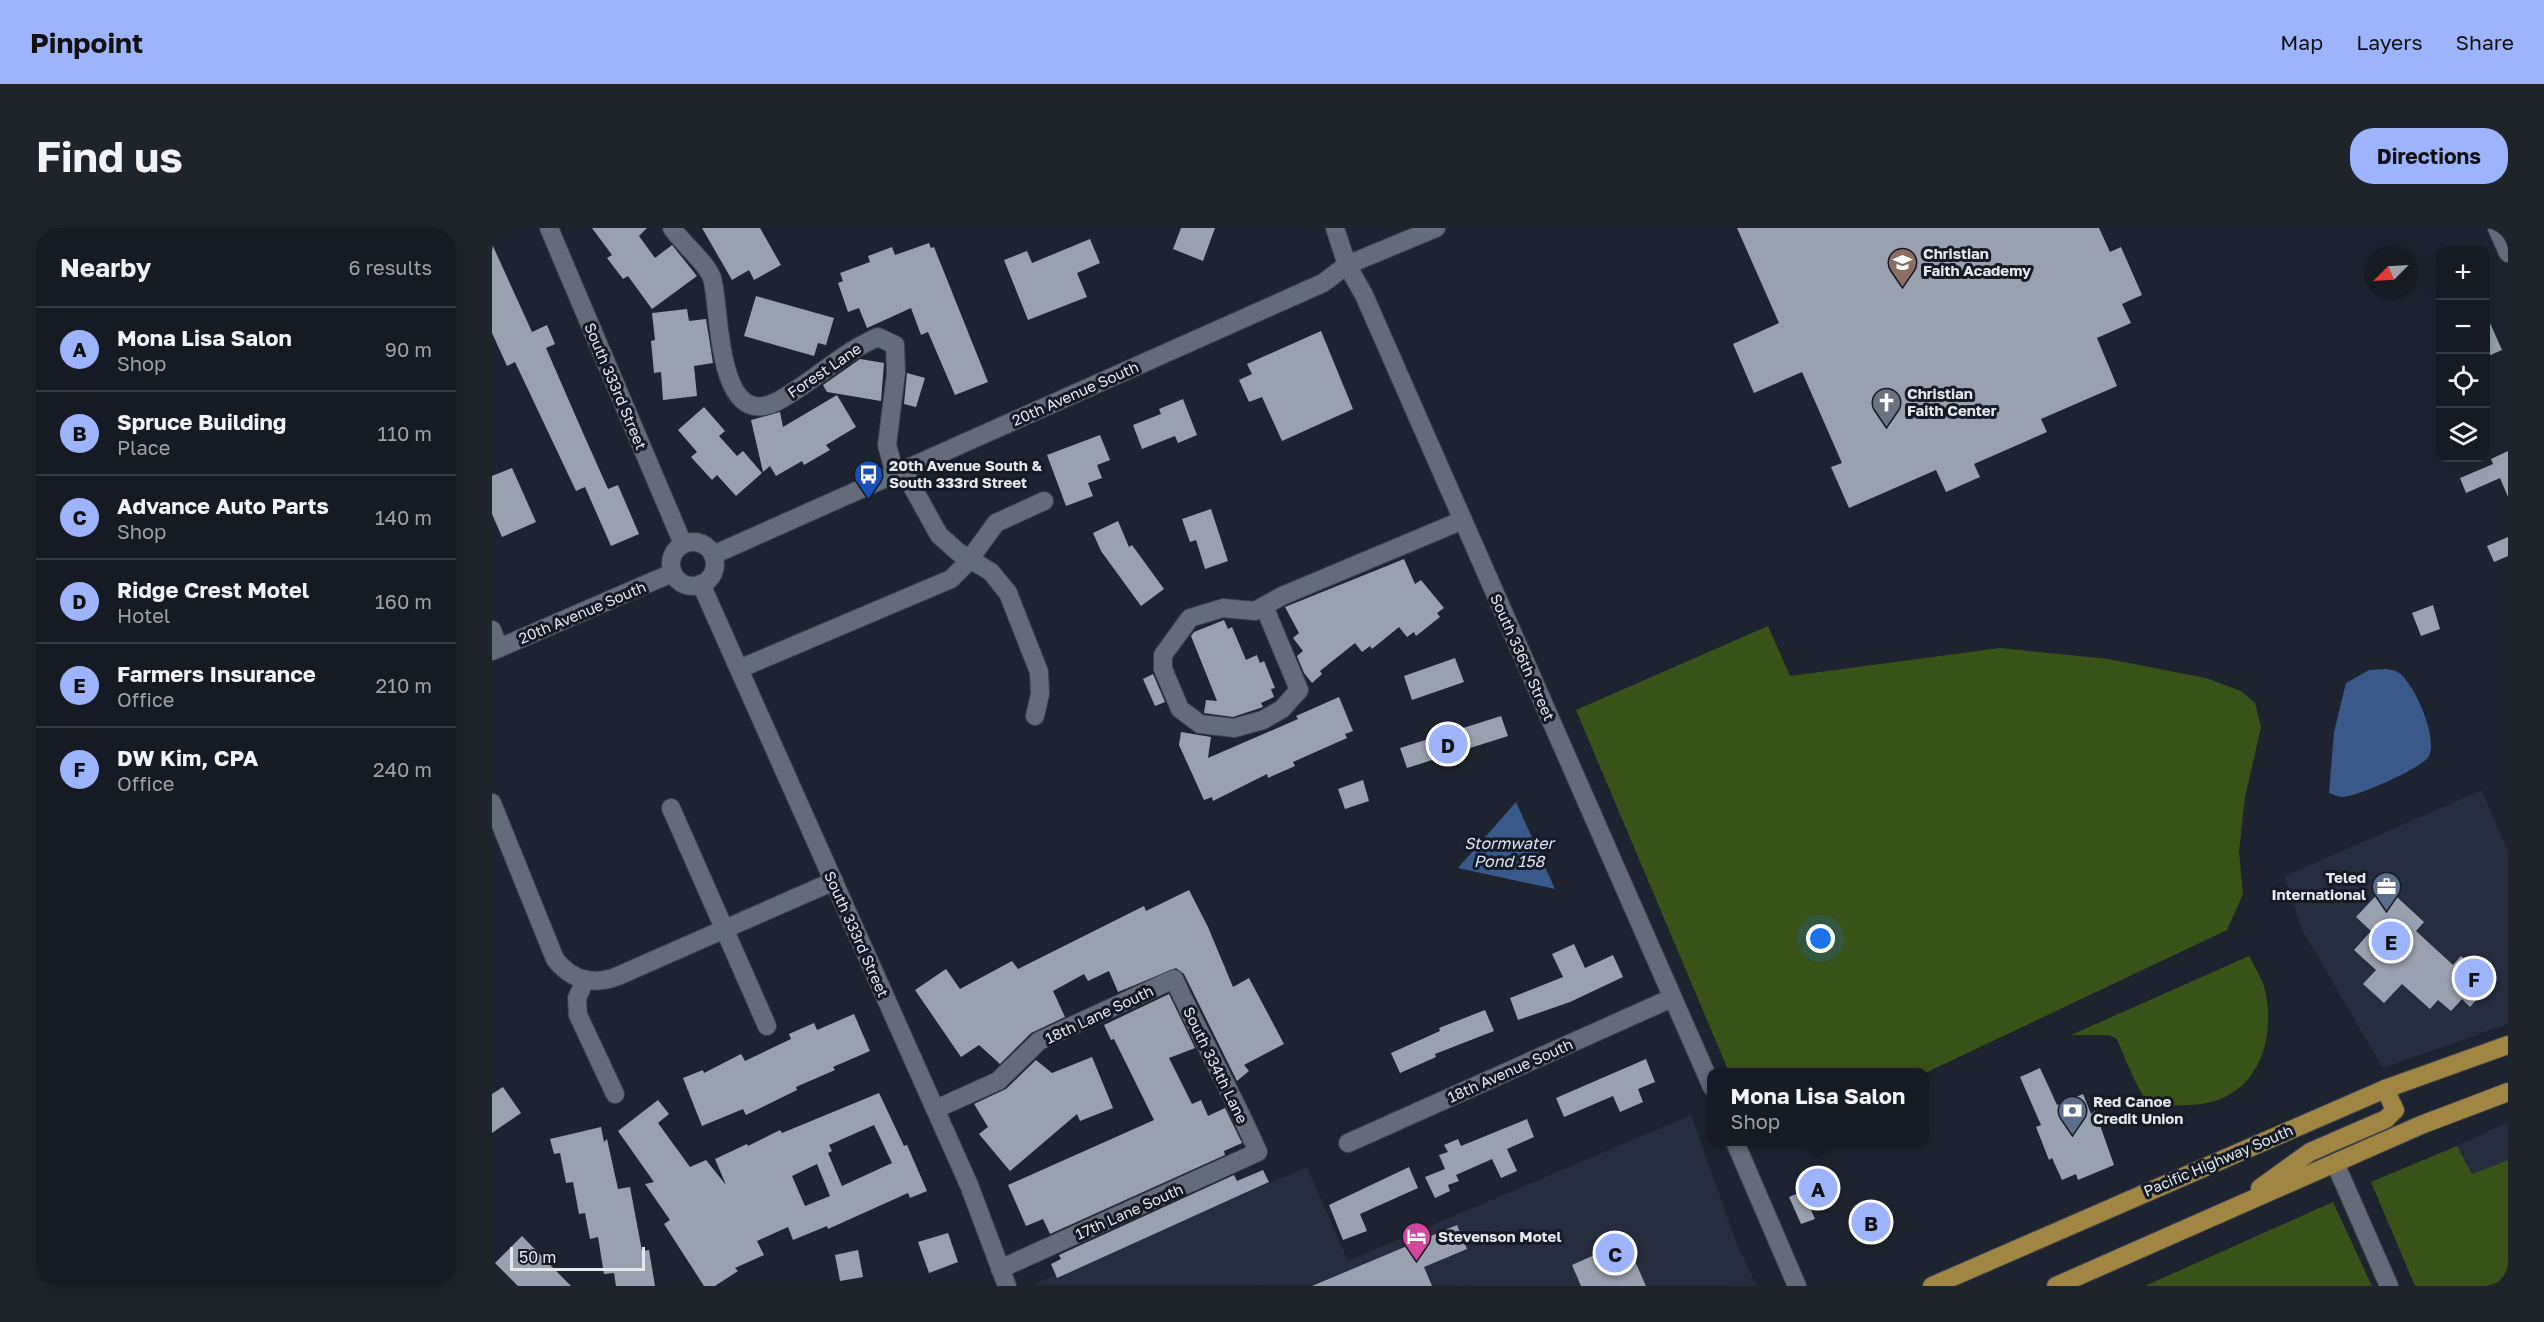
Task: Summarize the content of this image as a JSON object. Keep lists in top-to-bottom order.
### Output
{
  "streets": {
    "main road": ["Pacific Highway South"],
    "street": [
      "Forest Lane",
      "South 333rd Street",
      "20th Avenue South",
      "South 336th Street",
      "18th Lane South",
      "South 334th Lane",
      "18th Avenue South",
      "17th Lane South"
    ]
  },
  "crossings": [
    ["Forest Lane", "20th Avenue South"],
    ["South 333rd Street", "20th Avenue South"],
    ["South 333rd Street", "18th Lane South"],
    ["South 333rd Street", "17th Lane South"],
    ["20th Avenue South", "South 336th Street"],
    ["South 336th Street", "18th Avenue South"],
    ["18th Lane South", "South 334th Lane"],
    ["South 334th Lane", "17th Lane South"]
  ],
  "water": ["Stormwater Pond 158"],
  "places": {
    "school or university": ["Christian Faith Academy"],
    "church": ["Christian Faith Center"],
    "bus stop": ["20th Avenue South & South 333rd Street"],
    "office": ["Teled International"],
    "bank": ["Red Canoe Credit Union"],
    "hotel": ["Stevenson Motel"]
  },
  "scale_bar": "50 m",
  "north": "bottom left",
  "page": {
    "header": "Pinpoint",
    "nav": ["Map", "Layers", "Share"],
    "buttons": "Directions",
    "title": "Find us",
    "heading": ["Nearby", "6 results"],
    "map_buttons": ["+", "−"],
    "list": [
      {
        "mark": "A",
        "name": "Mona Lisa Salon",
        "note": "Shop",
        "value": "90 m"
      },
      {
        "mark": "B",
        "name": "Spruce Building",
        "note": "Place",
        "value": "110 m"
      },
      {
        "mark": "C",
        "name": "Advance Auto Parts",
        "note": "Shop",
        "value": "140 m"
      },
      {
        "mark": "D",
        "name": "Ridge Crest Motel",
        "note": "Hotel",
        "value": "160 m"
      },
      {
        "mark": "E",
        "name": "Farmers Insurance",
        "note": "Office",
        "value": "210 m"
      },
      {
        "mark": "F",
        "name": "DW Kim, CPA",
        "note": "Office",
        "value": "240 m"
      }
    ],
    "pins": [
      "D",
      "E",
      "F",
      "A",
      "B",
      "C"
    ],
    "popup": ["Mona Lisa Salon", "Shop"],
    "scale": "50 m"
  }
}
